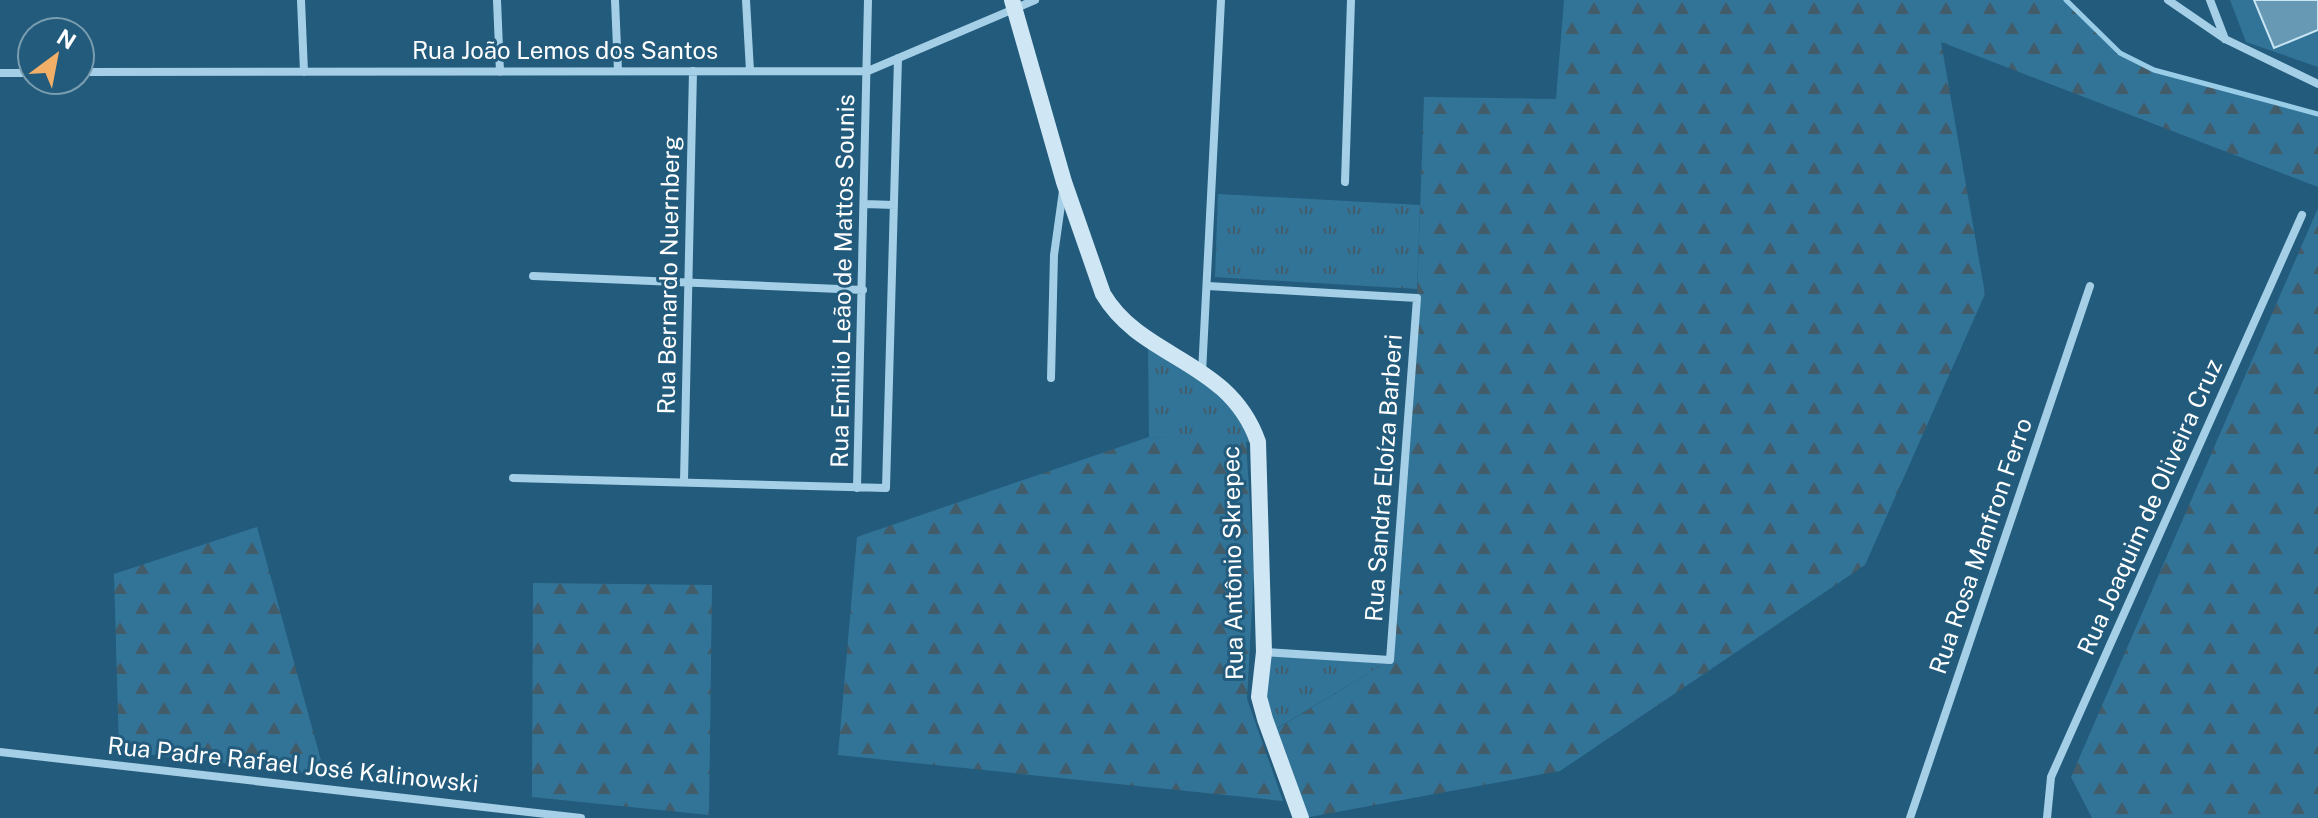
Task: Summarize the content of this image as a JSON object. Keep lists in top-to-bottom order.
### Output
{
  "streets": {
    "street": [
      "Rua João Lemos dos Santos",
      "Rua Bernardo Nuernberg",
      "Rua Emilio Leão de Mattos Sounis",
      "Rua Sandra Eloíza Barberi",
      "Rua Joaquim de Oliveira Cruz",
      "Rua Rosa Manfron Ferro",
      "Rua Antônio Skrepec",
      "Rua Padre Rafael José Kalinowski"
    ]
  },
  "crossings": [
    ["Rua João Lemos dos Santos", "Rua Bernardo Nuernberg"],
    ["Rua João Lemos dos Santos", "Rua Emilio Leão de Mattos Sounis"],
    ["Rua João Lemos dos Santos", "Rua Antônio Skrepec"],
    ["Rua Sandra Eloíza Barberi", "Rua Antônio Skrepec"]
  ],
  "north": "top right"
}
